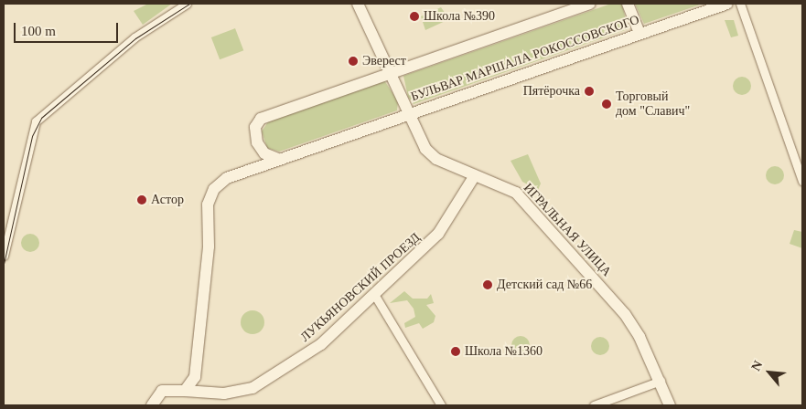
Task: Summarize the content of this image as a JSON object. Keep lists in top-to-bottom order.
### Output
{
  "streets": {
    "street": ["БУЛЬВАР МАРШАЛА РОКОССОВСКОГО", "ИГРАЛЬНАЯ УЛИЦА", "ЛУКЬЯНОВСКИЙ ПРОЕЗД"]
  },
  "crossings": [
    ["БУЛЬВАР МАРШАЛА РОКОССОВСКОГО", "ИГРАЛЬНАЯ УЛИЦА"],
    ["БУЛЬВАР МАРШАЛА РОКОССОВСКОГО", "ЛУКЬЯНОВСКИЙ ПРОЕЗД"],
    ["ИГРАЛЬНАЯ УЛИЦА", "ЛУКЬЯНОВСКИЙ ПРОЕЗД"]
  ],
  "places": [
    "Школа №390",
    "Эверест",
    "Пятёрочка",
    "Торговый дом \"Славич\"",
    "Астор",
    "Детский сад №66",
    "Школа №1360"
  ],
  "scale_bar": "100 m",
  "north": "top left"
}
